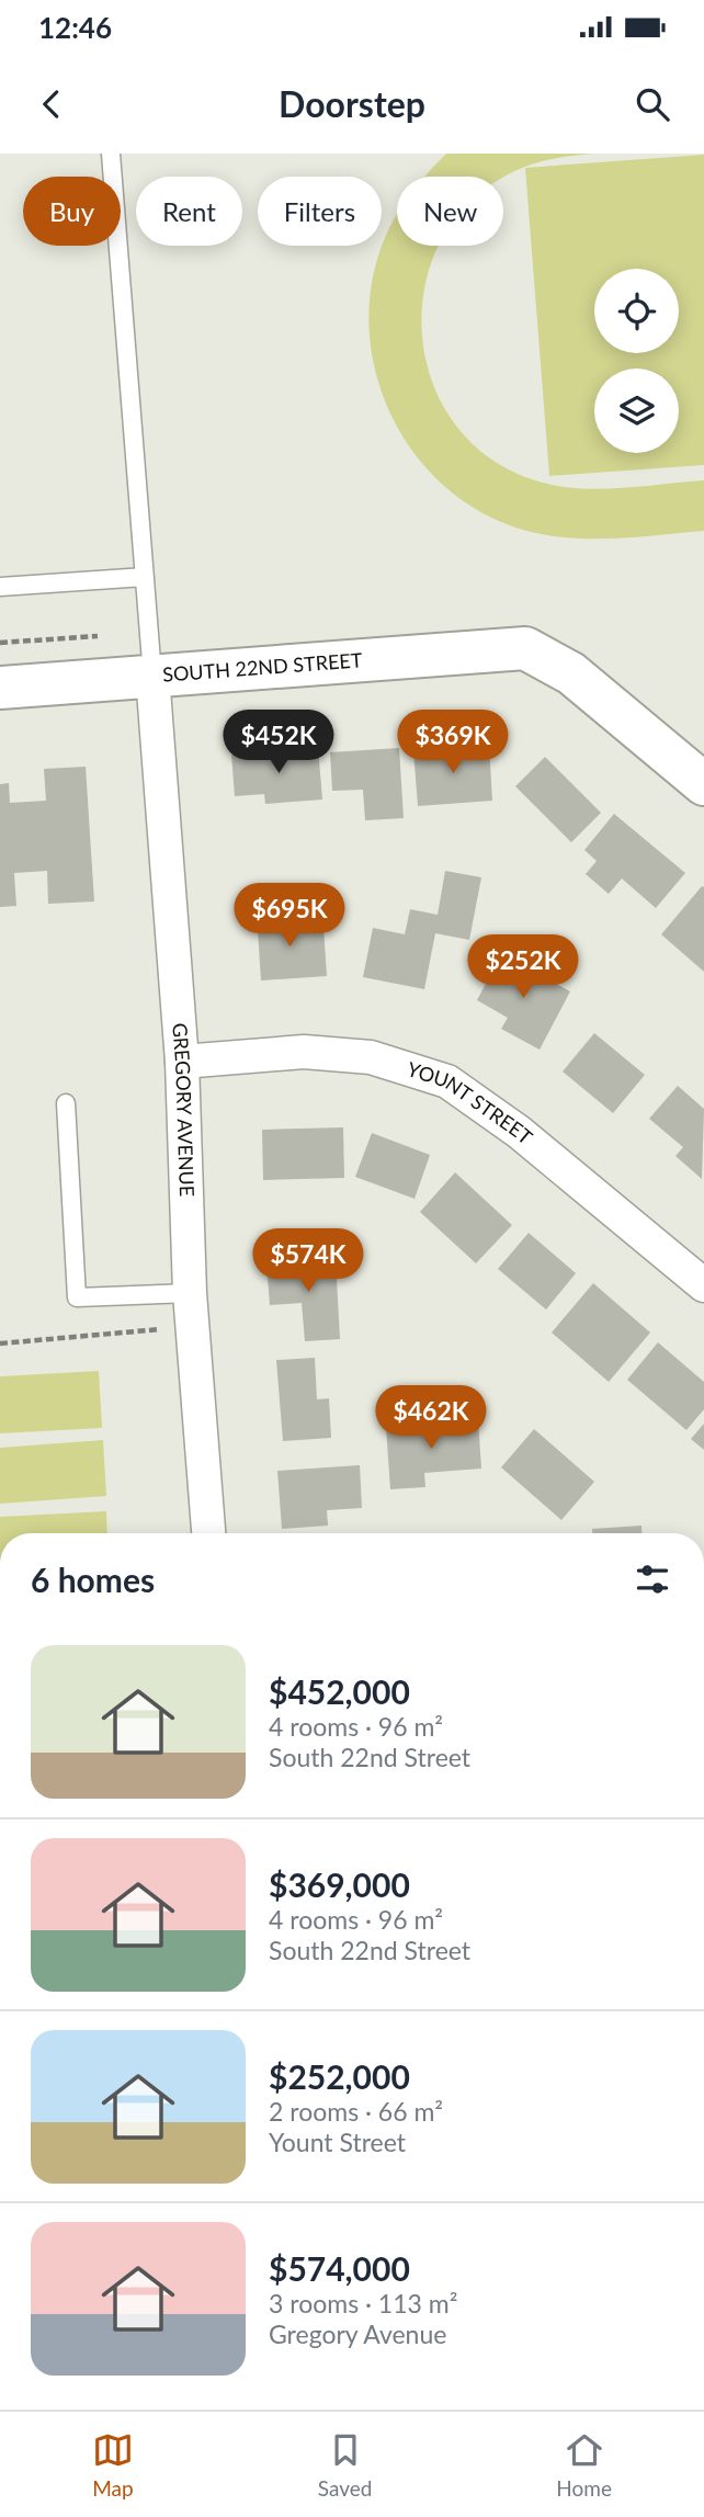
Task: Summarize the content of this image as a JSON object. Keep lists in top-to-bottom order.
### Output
{
  "streets": {
    "street": ["SOUTH 22ND STREET", "YOUNT STREET", "GREGORY AVENUE"]
  },
  "crossings": [
    ["SOUTH 22ND STREET", "GREGORY AVENUE"],
    ["YOUNT STREET", "GREGORY AVENUE"]
  ],
  "page": {
    "status": "12:46",
    "header": "Doorstep",
    "chip": [
      "Buy",
      "Rent",
      "Filters",
      "New"
    ],
    "price": [
      "$452K",
      "$369K",
      "$695K",
      "$252K",
      "$574K",
      "$462K"
    ],
    "heading": "6 homes",
    "list": [
      {
        "name": "$452,000",
        "note": "4 rooms · 96 m² · South 22nd Street"
      },
      {
        "name": "$369,000",
        "note": "4 rooms · 96 m² · South 22nd Street"
      },
      {
        "name": "$252,000",
        "note": "2 rooms · 66 m² · Yount Street"
      },
      {
        "name": "$574,000",
        "note": "3 rooms · 113 m² · Gregory Avenue"
      }
    ],
    "tabs": ["Map", "Saved", "Home"]
  }
}
